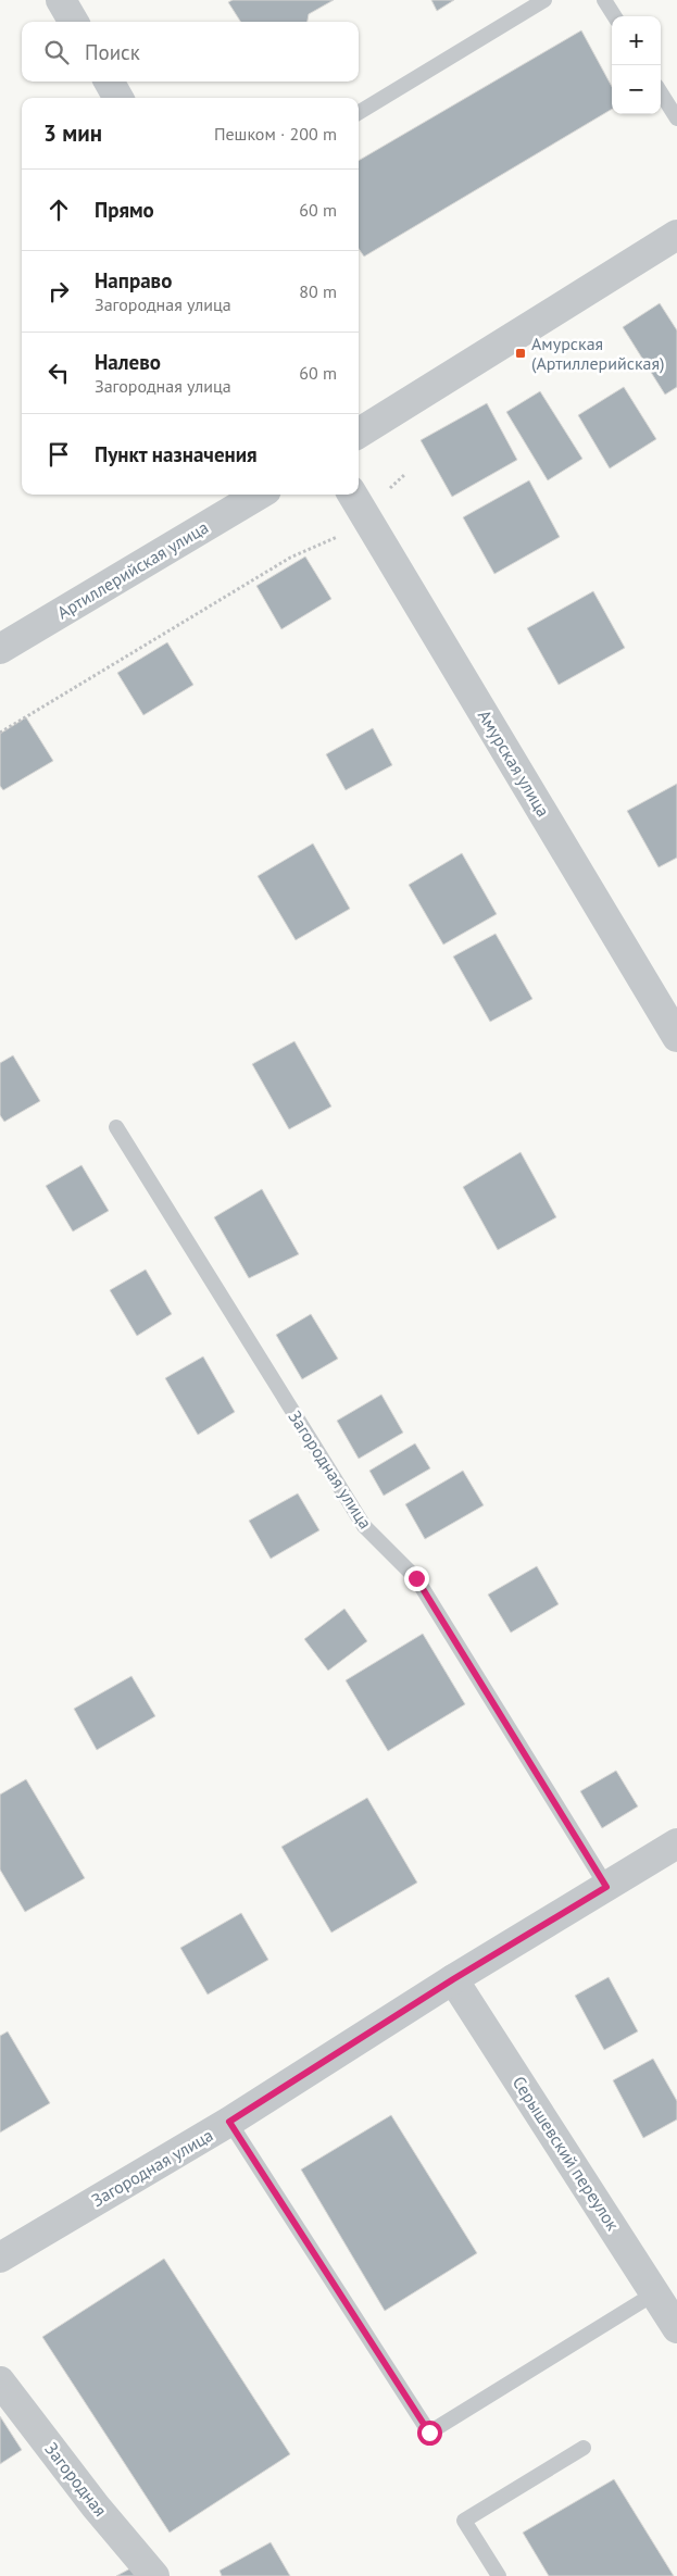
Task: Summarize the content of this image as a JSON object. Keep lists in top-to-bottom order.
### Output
{
  "streets": {
    "street": [
      "Артиллерийская улица",
      "Амурская улица",
      "Загородная улица",
      "Серышевский переулок",
      "Загородная"
    ]
  },
  "crossings": [
    ["Загородная улица", "Серышевский переулок"]
  ],
  "places": {
    "transit": ["Амурская (Артиллерийская)"]
  },
  "page": {
    "map_buttons": ["+", "−"],
    "search": "Поиск",
    "heading": ["3 мин", "Пешком · 200 m"],
    "list": [
      ["Прямо", "60 m"],
      ["Направо", "Загородная улица", "80 m"],
      ["Налево", "Загородная улица", "60 m"],
      "Пункт назначения"
    ]
  }
}
